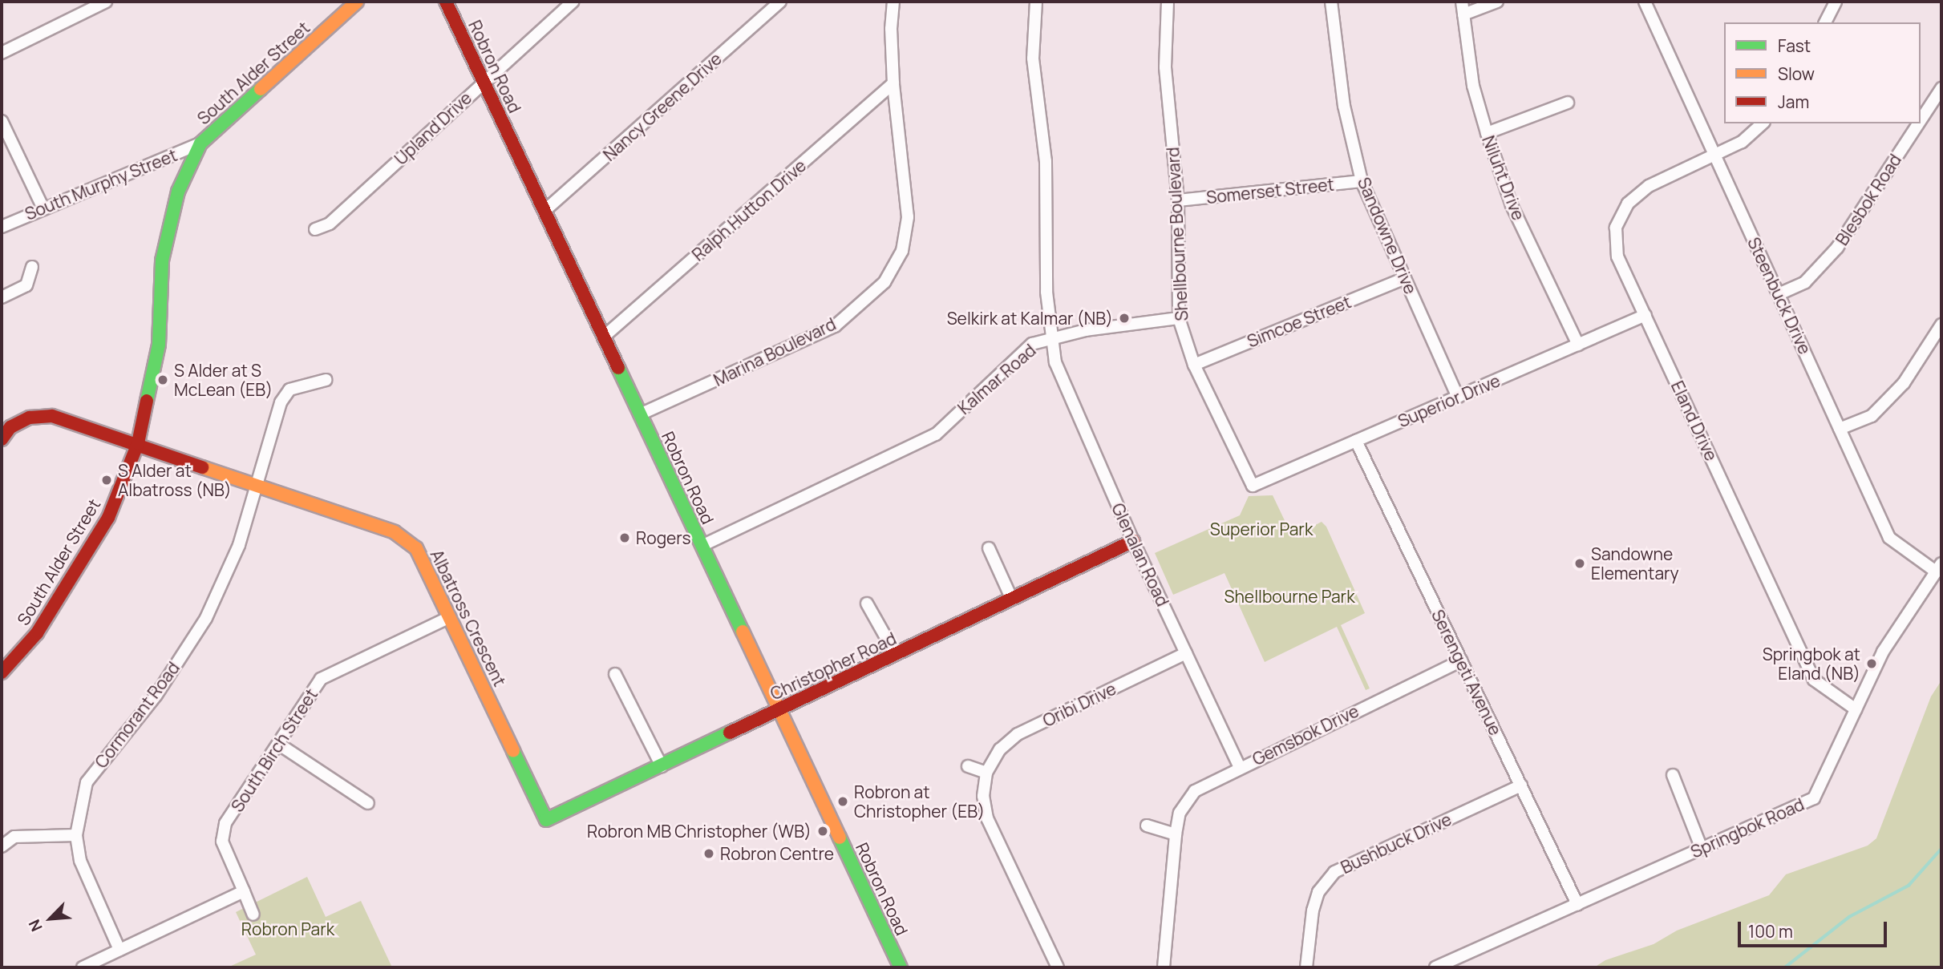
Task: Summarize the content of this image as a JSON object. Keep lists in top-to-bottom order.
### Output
{
  "streets": {
    "street": [
      "Robron Road",
      "South Alder Street",
      "Nancy Greene Drive",
      "Upland Drive",
      "Niluht Drive",
      "South Murphy Street",
      "Somerset Street",
      "Blesbok Road",
      "Ralph Hutton Drive",
      "Shellbourne Boulevard",
      "Sandowne Drive",
      "Steenbuck Drive",
      "Simcoe Street",
      "Marina Boulevard",
      "Kalmar Road",
      "Superior Drive",
      "Eland Drive",
      "Glenalan Road",
      "Albatross Crescent",
      "Christopher Road",
      "Serengeti Avenue",
      "Oribi Drive",
      "Cormorant Road",
      "Gemsbok Drive",
      "South Birch Street",
      "Springbok Road",
      "Bushbuck Drive"
    ]
  },
  "crossings": [
    ["Robron Road", "Nancy Greene Drive"],
    ["Robron Road", "Upland Drive"],
    ["Robron Road", "Ralph Hutton Drive"],
    ["Robron Road", "Marina Boulevard"],
    ["Robron Road", "Kalmar Road"],
    ["Robron Road", "Christopher Road"],
    ["South Alder Street", "South Murphy Street"],
    ["South Alder Street", "Albatross Crescent"],
    ["Niluht Drive", "Superior Drive"],
    ["Somerset Street", "Shellbourne Boulevard"],
    ["Somerset Street", "Sandowne Drive"],
    ["Blesbok Road", "Steenbuck Drive"],
    ["Ralph Hutton Drive", "Marina Boulevard"],
    ["Shellbourne Boulevard", "Simcoe Street"],
    ["Shellbourne Boulevard", "Superior Drive"],
    ["Sandowne Drive", "Simcoe Street"],
    ["Sandowne Drive", "Superior Drive"],
    ["Steenbuck Drive", "Eland Drive"],
    ["Steenbuck Drive", "Springbok Road"],
    ["Kalmar Road", "Glenalan Road"],
    ["Superior Drive", "Eland Drive"],
    ["Superior Drive", "Serengeti Avenue"],
    ["Eland Drive", "Springbok Road"],
    ["Glenalan Road", "Christopher Road"],
    ["Glenalan Road", "Oribi Drive"],
    ["Glenalan Road", "Gemsbok Drive"],
    ["Albatross Crescent", "Christopher Road"],
    ["Albatross Crescent", "Cormorant Road"],
    ["Albatross Crescent", "South Birch Street"],
    ["Serengeti Avenue", "Gemsbok Drive"],
    ["Serengeti Avenue", "Springbok Road"],
    ["Serengeti Avenue", "Bushbuck Drive"]
  ],
  "parks": ["Superior Park", "Shellbourne Park", "Robron Park"],
  "places": [
    "Selkirk at Kalmar (NB)",
    "S Alder at S McLean (EB)",
    "S Alder at Albatross (NB)",
    "Rogers",
    "Sandowne Elementary",
    "Springbok at Eland (NB)",
    "Robron at Christopher (EB)",
    "Robron MB Christopher (WB)",
    "Robron Centre"
  ],
  "legend": ["Fast", "Slow", "Jam"],
  "scale_bar": "100 m",
  "north": "bottom left"
}
